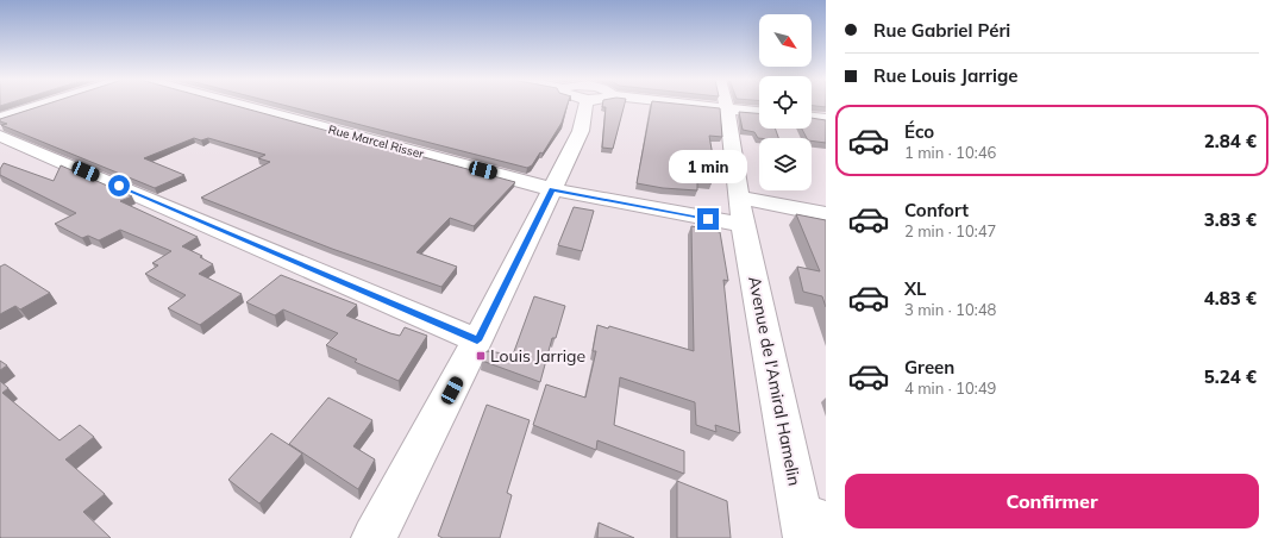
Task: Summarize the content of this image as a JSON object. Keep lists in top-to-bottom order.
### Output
{
  "streets": {
    "street": ["Rue Marcel Risser", "Avenue de l'Amiral Hamelin"]
  },
  "crossings": [
    ["Rue Marcel Risser", "Avenue de l'Amiral Hamelin"]
  ],
  "places": {
    "transit": ["Louis Jarrige"]
  },
  "north": "bottom right",
  "page": {
    "banner": ["Rue Gabriel Péri", "Rue Louis Jarrige"],
    "list": [
      {
        "name": "Éco",
        "note": "1 min · 10:46",
        "value": "2.84 €"
      },
      {
        "name": "Confort",
        "note": "2 min · 10:47",
        "value": "3.83 €"
      },
      {
        "name": "XL",
        "note": "3 min · 10:48",
        "value": "4.83 €"
      },
      {
        "name": "Green",
        "note": "4 min · 10:49",
        "value": "5.24 €"
      }
    ],
    "bubble": "1 min",
    "buttons": "Confirmer"
  }
}
